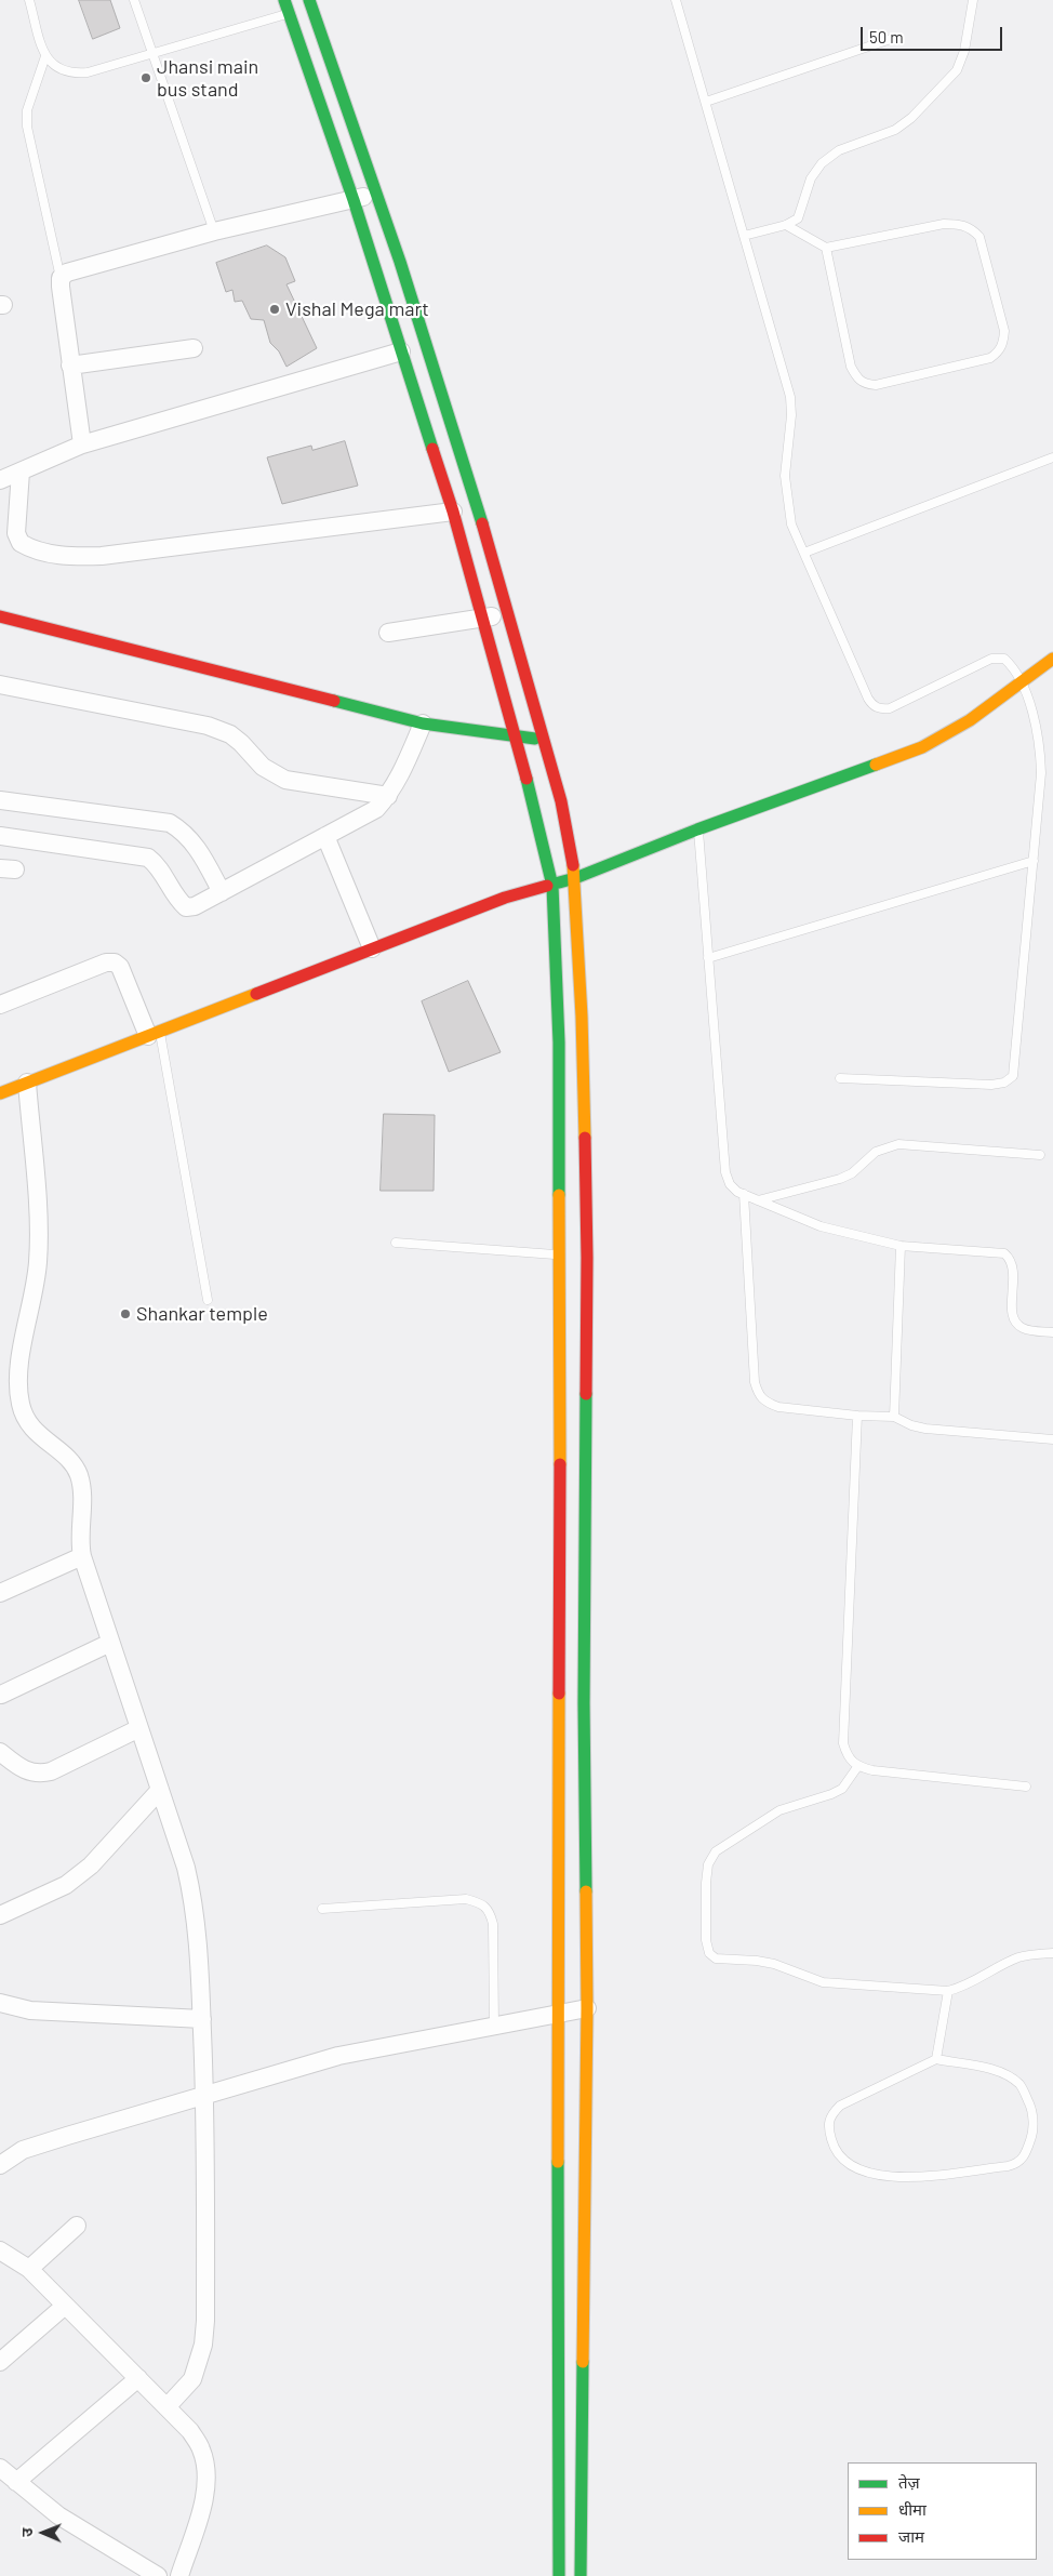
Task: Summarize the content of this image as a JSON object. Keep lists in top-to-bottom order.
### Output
{
  "places": ["Jhansi main bus stand", "Vishal Mega mart", "Shankar temple"],
  "legend": ["तेज़", "धीमा", "जाम"],
  "scale_bar": "50 m",
  "north": "left"
}
